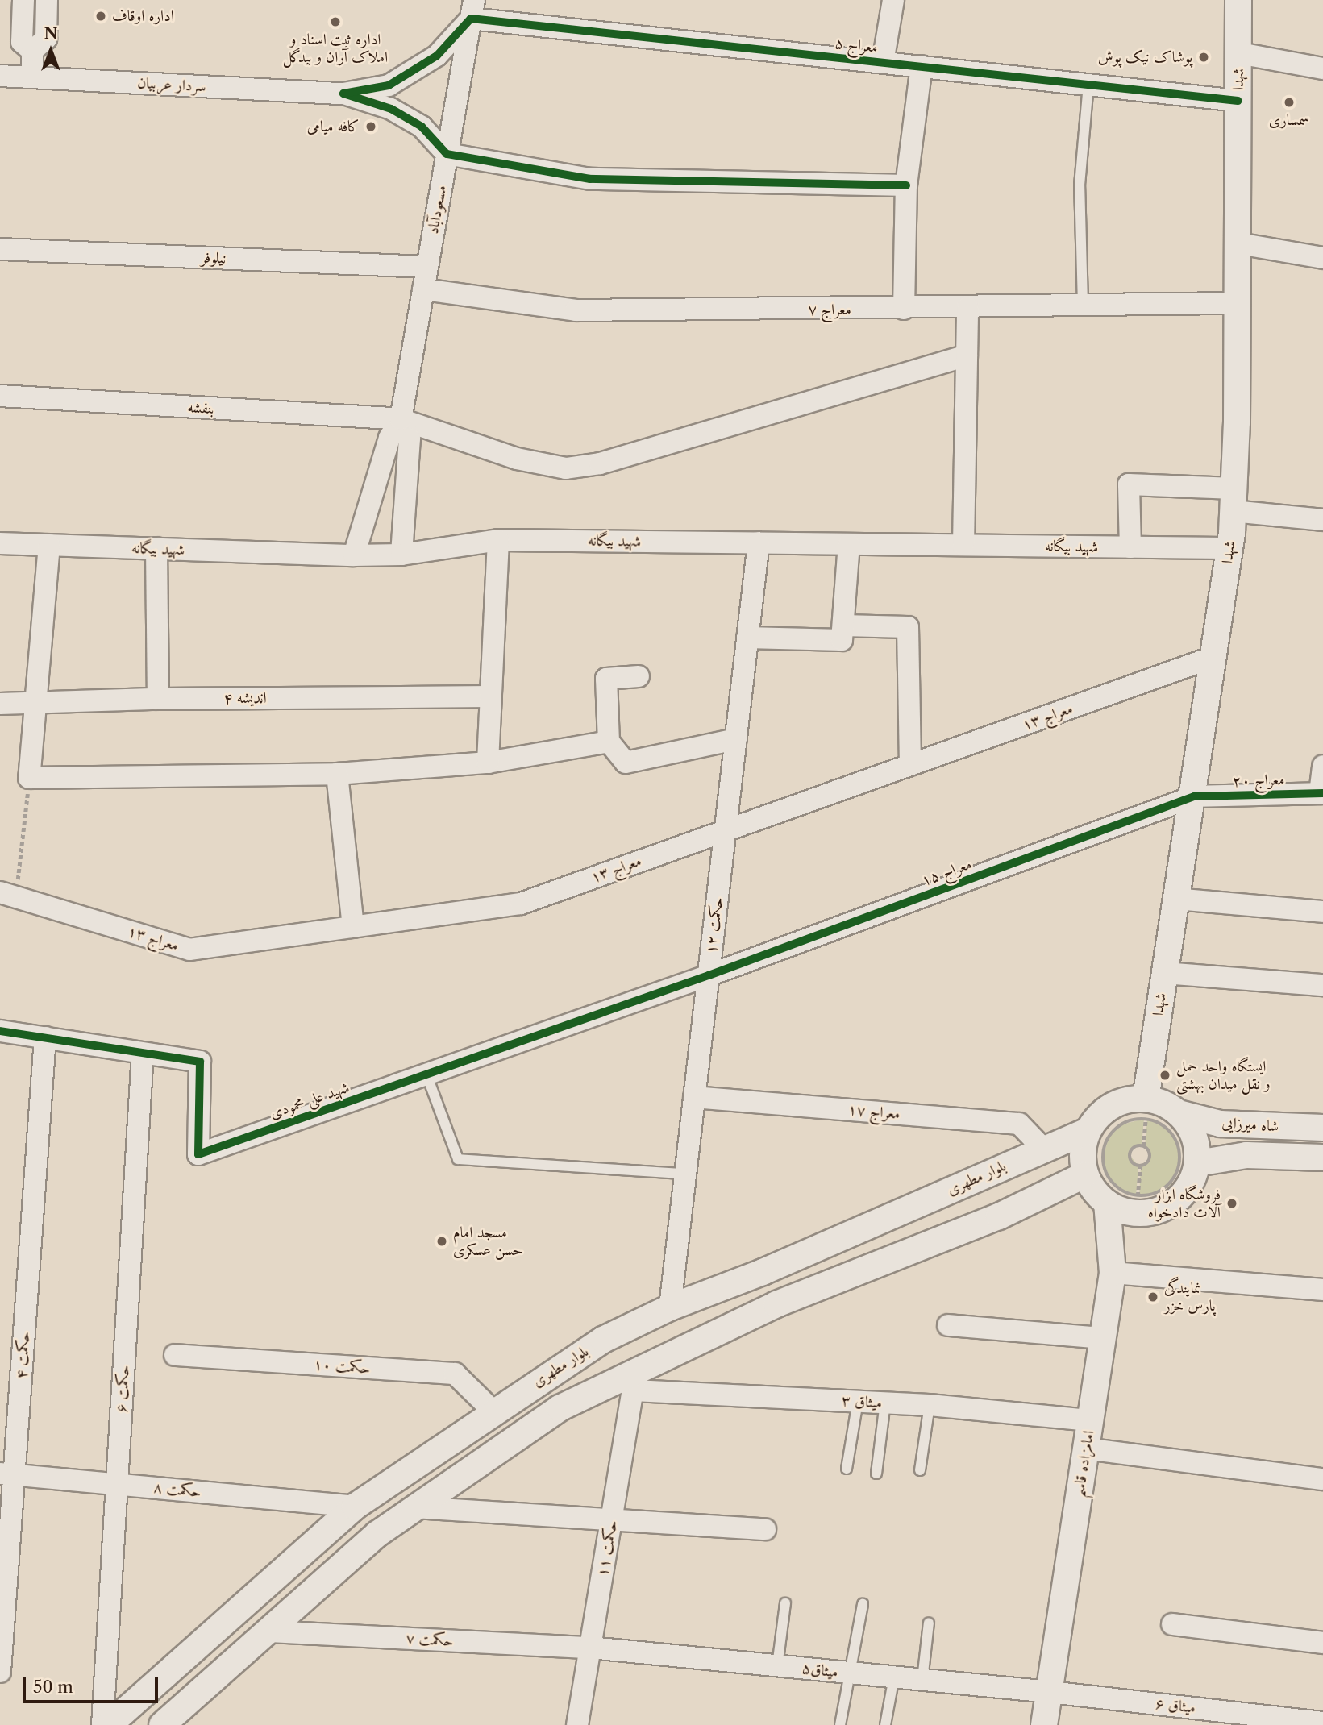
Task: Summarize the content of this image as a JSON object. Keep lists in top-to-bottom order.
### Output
{
  "streets": {
    "street": [
      "معراج ۵",
      "شهدا",
      "سردار عربیان",
      "مسعودآباد",
      "نیلوفر",
      "معراج ۷",
      "بنفشه",
      "شهید بیگانه",
      "اندیشه ۴",
      "معراج ۱۳",
      "معراج ۲۰",
      "معراج ۱۵",
      "حکمت ۱۲",
      "شهید علی محمودی",
      "معراج ۱۷",
      "شاه میرزایی",
      "بلوار مطهری",
      "حکمت ۴",
      "حکمت ۱۰",
      "حکمت ۶",
      "میثاق ۳",
      "امامزاده قاسم",
      "حکمت ۸",
      "حکمت ۱۱",
      "حکمت ۷",
      "میثاق۵",
      "میثاق ۶"
    ]
  },
  "crossings": [
    ["معراج ۵", "شهدا"],
    ["معراج ۵", "مسعودآباد"],
    ["شهدا", "معراج ۷"],
    ["شهدا", "شهید بیگانه"],
    ["شهدا", "معراج ۱۳"],
    ["شهدا", "معراج ۲۰"],
    ["شهدا", "معراج ۱۵"],
    ["شهدا", "شاه میرزایی"],
    ["مسعودآباد", "نیلوفر"],
    ["مسعودآباد", "معراج ۷"],
    ["مسعودآباد", "بنفشه"],
    ["مسعودآباد", "شهید بیگانه"],
    ["شهید بیگانه", "حکمت ۱۲"],
    ["معراج ۱۳", "حکمت ۱۲"],
    ["معراج ۲۰", "معراج ۱۵"],
    ["معراج ۱۵", "حکمت ۱۲"],
    ["معراج ۱۵", "شهید علی محمودی"],
    ["حکمت ۱۲", "شهید علی محمودی"],
    ["حکمت ۱۲", "معراج ۱۷"],
    ["حکمت ۱۲", "بلوار مطهری"],
    ["شهید علی محمودی", "حکمت ۴"],
    ["شهید علی محمودی", "حکمت ۶"],
    ["معراج ۱۷", "بلوار مطهری"],
    ["بلوار مطهری", "حکمت ۱۰"],
    ["بلوار مطهری", "حکمت ۸"],
    ["حکمت ۴", "حکمت ۸"],
    ["حکمت ۶", "حکمت ۸"],
    ["میثاق ۳", "امامزاده قاسم"],
    ["میثاق ۳", "حکمت ۱۱"],
    ["امامزاده قاسم", "میثاق۵"],
    ["امامزاده قاسم", "میثاق ۶"],
    ["حکمت ۱۱", "حکمت ۷"],
    ["حکمت ۱۱", "میثاق۵"],
    ["حکمت ۷", "میثاق۵"],
    ["میثاق۵", "میثاق ۶"]
  ],
  "places": [
    "اداره اوقاف",
    "اداره ثبت اسناد و املاک آران و بیدگل",
    "پوشاک نیک پوش",
    "سمساری",
    "کافه میامی",
    "ایستگاه واحد حمل و نقل میدان بهشتی",
    "فروشگاه ابزار آلات دادخواه",
    "مسجد امام حسن عسکری",
    "نمایندگی پارس خزر"
  ],
  "scale_bar": "50 m",
  "north": "top"
}
